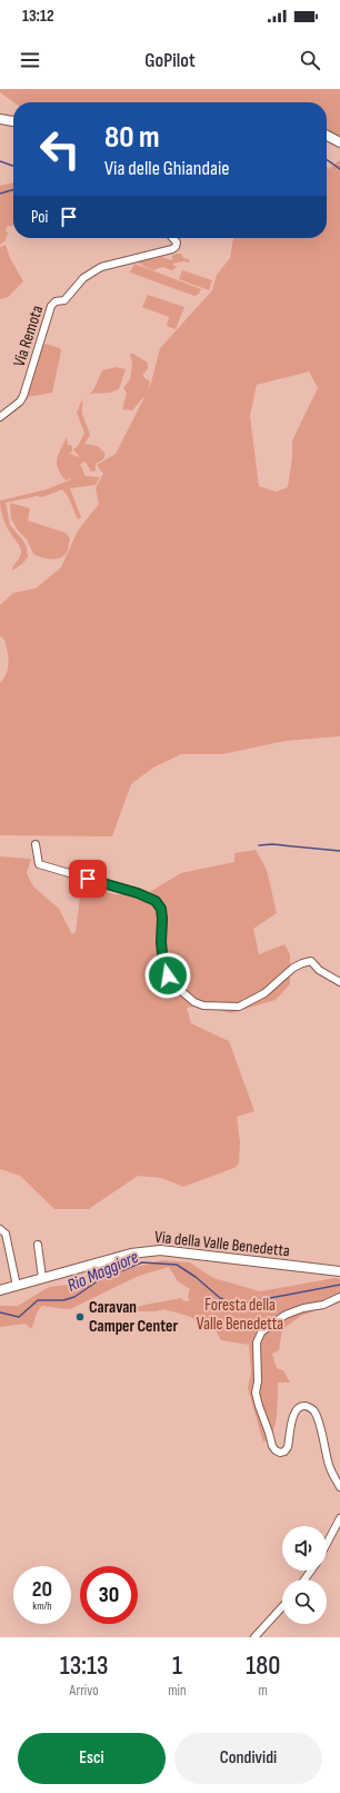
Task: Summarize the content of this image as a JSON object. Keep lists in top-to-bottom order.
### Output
{
  "streets": {
    "main road": ["Via della Valle Benedetta"],
    "street": ["Via Remota"]
  },
  "water": ["Rio Maggiore"],
  "parks": ["Foresta della Valle Benedetta"],
  "places": ["Caravan Camper Center"],
  "page": {
    "status": "13:12",
    "header": "GoPilot",
    "turn": ["80 m", "Via delle Ghiandaie"],
    "then": "Poi",
    "speed": "20 km/h",
    "limit": "30",
    "eta": [
      "13:13",
      "Arrivo",
      "1",
      "min",
      "180",
      "m"
    ],
    "buttons": ["Esci", "Condividi"]
  }
}
